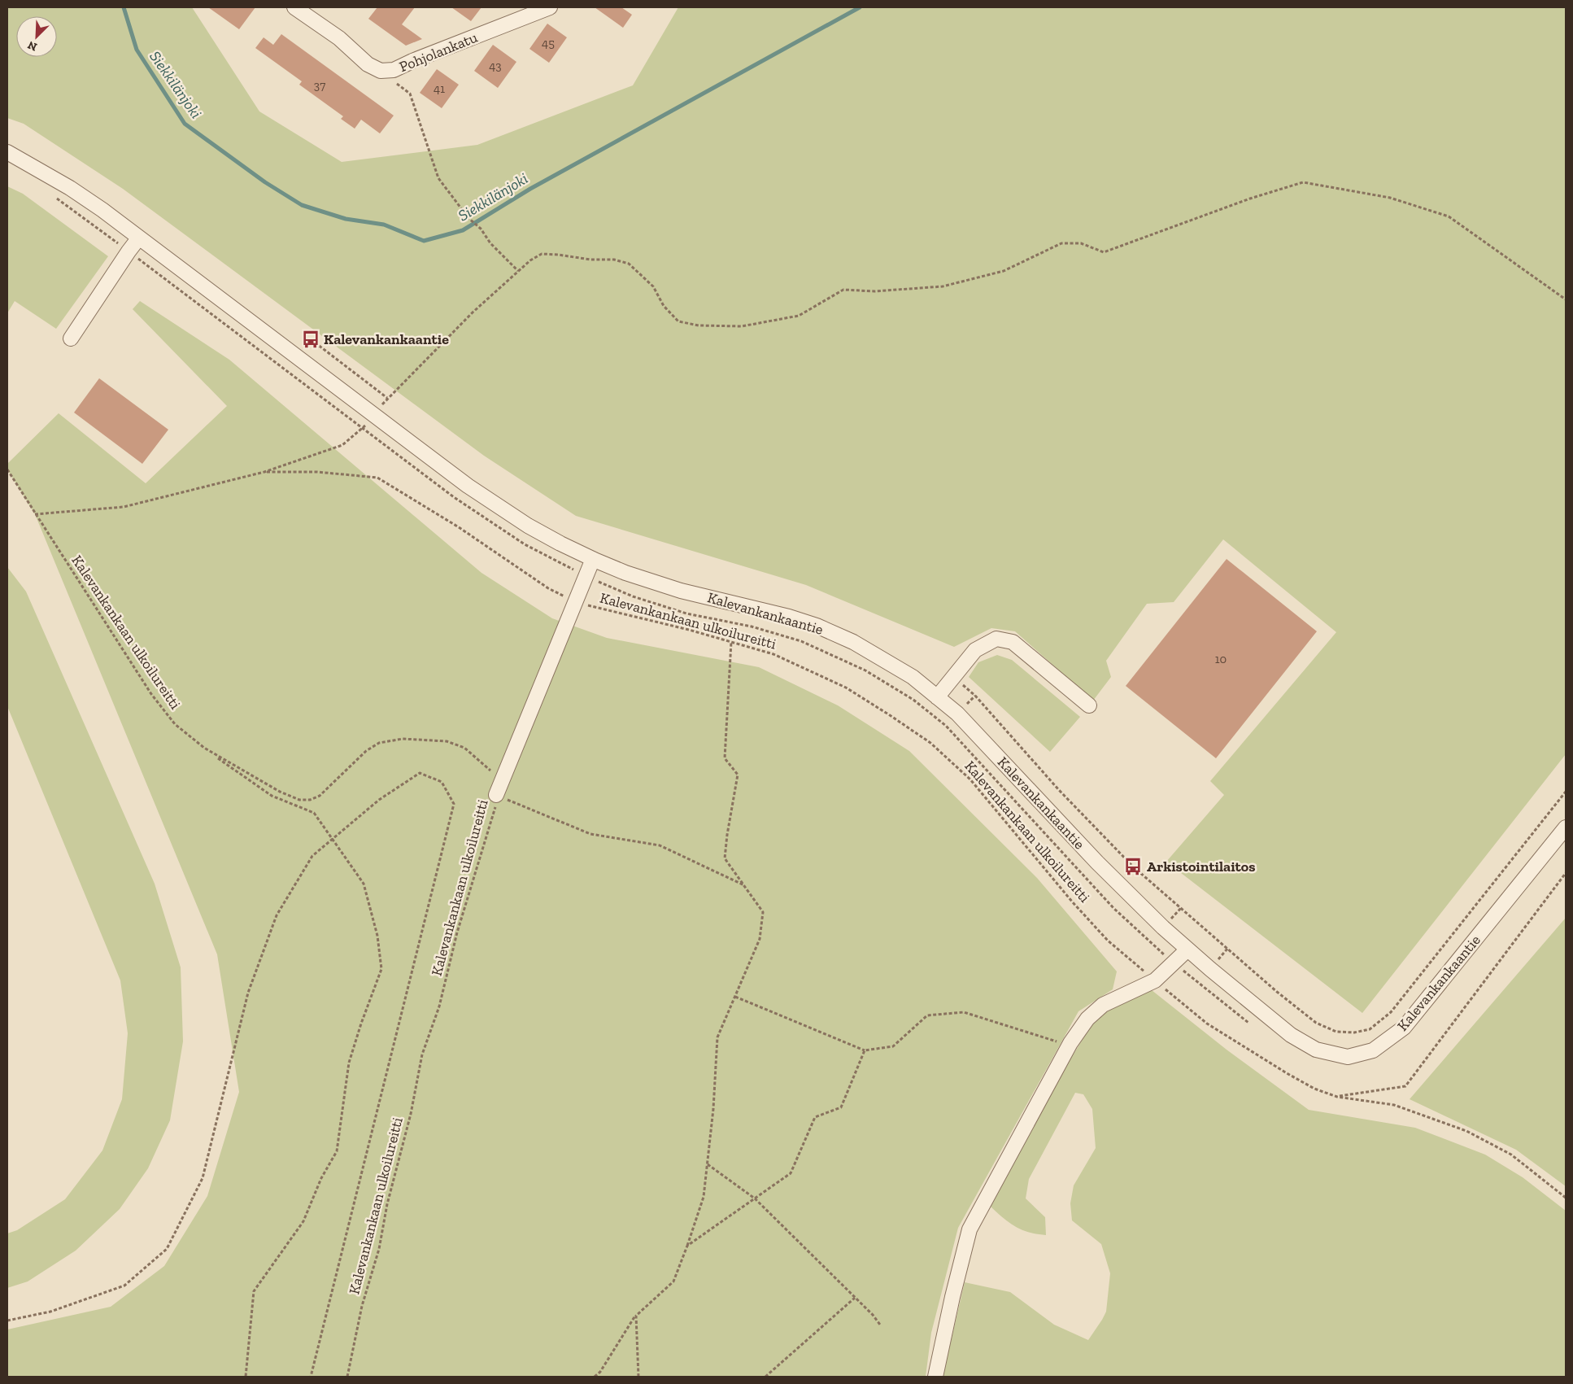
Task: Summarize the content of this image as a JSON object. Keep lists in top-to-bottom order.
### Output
{
  "streets": {
    "street": ["Pohjolankatu", "Kalevankankaantie"],
    "path": ["Kalevankankaan ulkoilureitti"]
  },
  "water": ["Siekkilänjoki"],
  "places": {
    "bus stop": ["Kalevankankaantie", "Arkistointilaitos"]
  },
  "house_numbers": [
    "45",
    "43",
    "37",
    "41",
    "10"
  ],
  "north": "bottom left"
}
